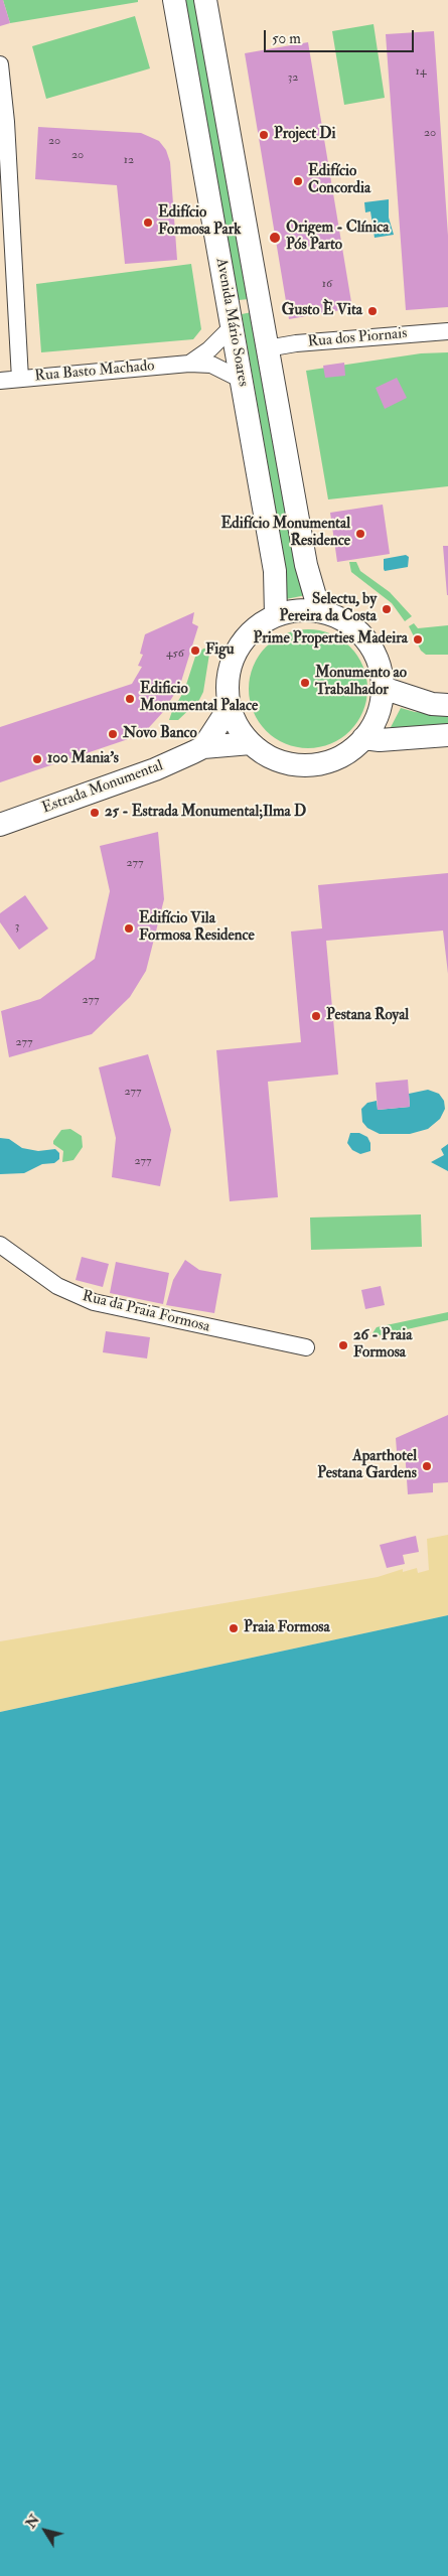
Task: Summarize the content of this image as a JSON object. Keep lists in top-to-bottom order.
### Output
{
  "streets": {
    "main road": ["Avenida Mário Soares", "Estrada Monumental"],
    "street": ["Rua dos Piornais", "Rua Basto Machado", "Rua da Praia Formosa"]
  },
  "crossings": [
    ["Avenida Mário Soares", "Rua dos Piornais"],
    ["Avenida Mário Soares", "Rua Basto Machado"],
    ["Avenida Mário Soares", "Estrada Monumental"]
  ],
  "places": [
    "Project Di",
    "Edifício Concordia",
    "Edifício Formosa Park",
    "Origem - Clínica Pós Parto",
    "Gusto È Vita",
    "Edifício Monumental Residence",
    "Selectu, by Pereira da Costa",
    "Prime Properties Madeira",
    "Figu",
    "Monumento ao Trabalhador",
    "Edificio Monumental Palace",
    "Novo Banco",
    "100 Mania's",
    "25 - Estrada Monumental;Ilma D",
    "Edifício Vila Formosa Residence",
    "Pestana Royal",
    "26 - Praia Formosa",
    "Aparthotel Pestana Gardens",
    "Praia Formosa"
  ],
  "house_numbers": [
    "14",
    "32",
    "20",
    "20",
    "20",
    "12",
    "16",
    "456",
    "277",
    "3",
    "277",
    "277",
    "277",
    "277"
  ],
  "scale_bar": "50 m",
  "north": "top left"
}
